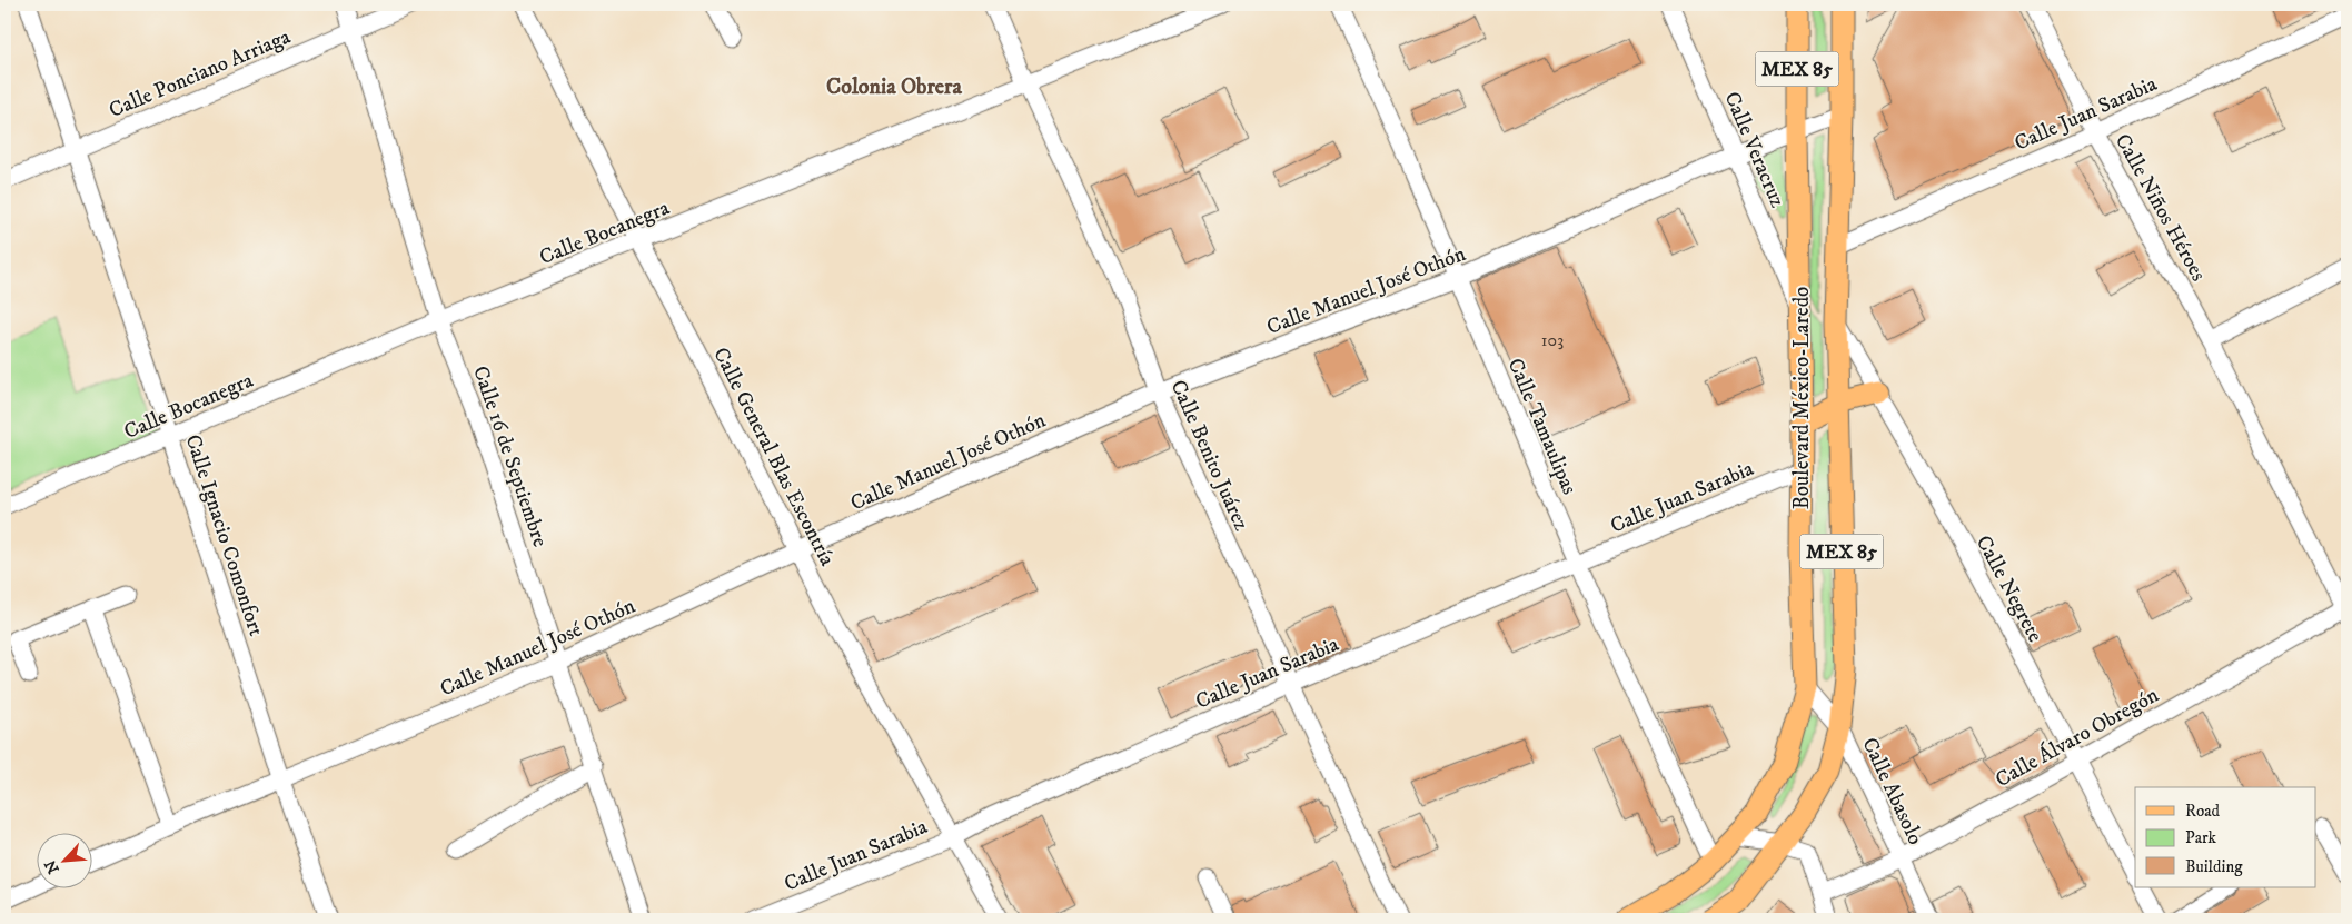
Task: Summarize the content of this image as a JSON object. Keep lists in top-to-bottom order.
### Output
{
  "streets": {
    "main road": ["MEX 85", "Boulevard México-Laredo"],
    "street": [
      "Calle Ponciano Arriaga",
      "Calle Juan Sarabia",
      "Calle Veracruz",
      "Calle Niños Héroes",
      "Calle Bocanegra",
      "Calle Manuel José Othón",
      "Calle Tamaulipas",
      "Calle Benito Juárez",
      "Calle 16 de Septiembre",
      "Calle General Blas Escontría",
      "Calle Ignacio Comonfort",
      "Calle Negrete",
      "Calle Álvaro Obregón",
      "Calle Abasolo"
    ]
  },
  "crossings": [
    ["Calle Ponciano Arriaga", "Calle 16 de Septiembre"],
    ["Calle Ponciano Arriaga", "Calle Ignacio Comonfort"],
    ["Calle Juan Sarabia", "Calle Niños Héroes"],
    ["Calle Juan Sarabia", "Boulevard México-Laredo"],
    ["Calle Juan Sarabia", "Calle Tamaulipas"],
    ["Calle Juan Sarabia", "Calle Benito Juárez"],
    ["Calle Juan Sarabia", "Calle General Blas Escontría"],
    ["Calle Veracruz", "Calle Manuel José Othón"],
    ["Calle Veracruz", "Boulevard México-Laredo"],
    ["Calle Niños Héroes", "Calle Álvaro Obregón"],
    ["Calle Bocanegra", "Calle Benito Juárez"],
    ["Calle Bocanegra", "Calle 16 de Septiembre"],
    ["Calle Bocanegra", "Calle General Blas Escontría"],
    ["Calle Bocanegra", "Calle Ignacio Comonfort"],
    ["Calle Manuel José Othón", "Boulevard México-Laredo"],
    ["Calle Manuel José Othón", "Calle Tamaulipas"],
    ["Calle Manuel José Othón", "Calle Benito Juárez"],
    ["Calle Manuel José Othón", "Calle 16 de Septiembre"],
    ["Calle Manuel José Othón", "Calle General Blas Escontría"],
    ["Calle Manuel José Othón", "Calle Ignacio Comonfort"],
    ["Boulevard México-Laredo", "Calle Tamaulipas"],
    ["Boulevard México-Laredo", "Calle Negrete"],
    ["Boulevard México-Laredo", "Calle Abasolo"],
    ["Calle Negrete", "Calle Álvaro Obregón"],
    ["Calle Álvaro Obregón", "Calle Abasolo"]
  ],
  "districts": ["Colonia Obrera"],
  "house_numbers": ["103"],
  "legend": ["Road", "Park", "Building"],
  "north": "bottom left"
}
